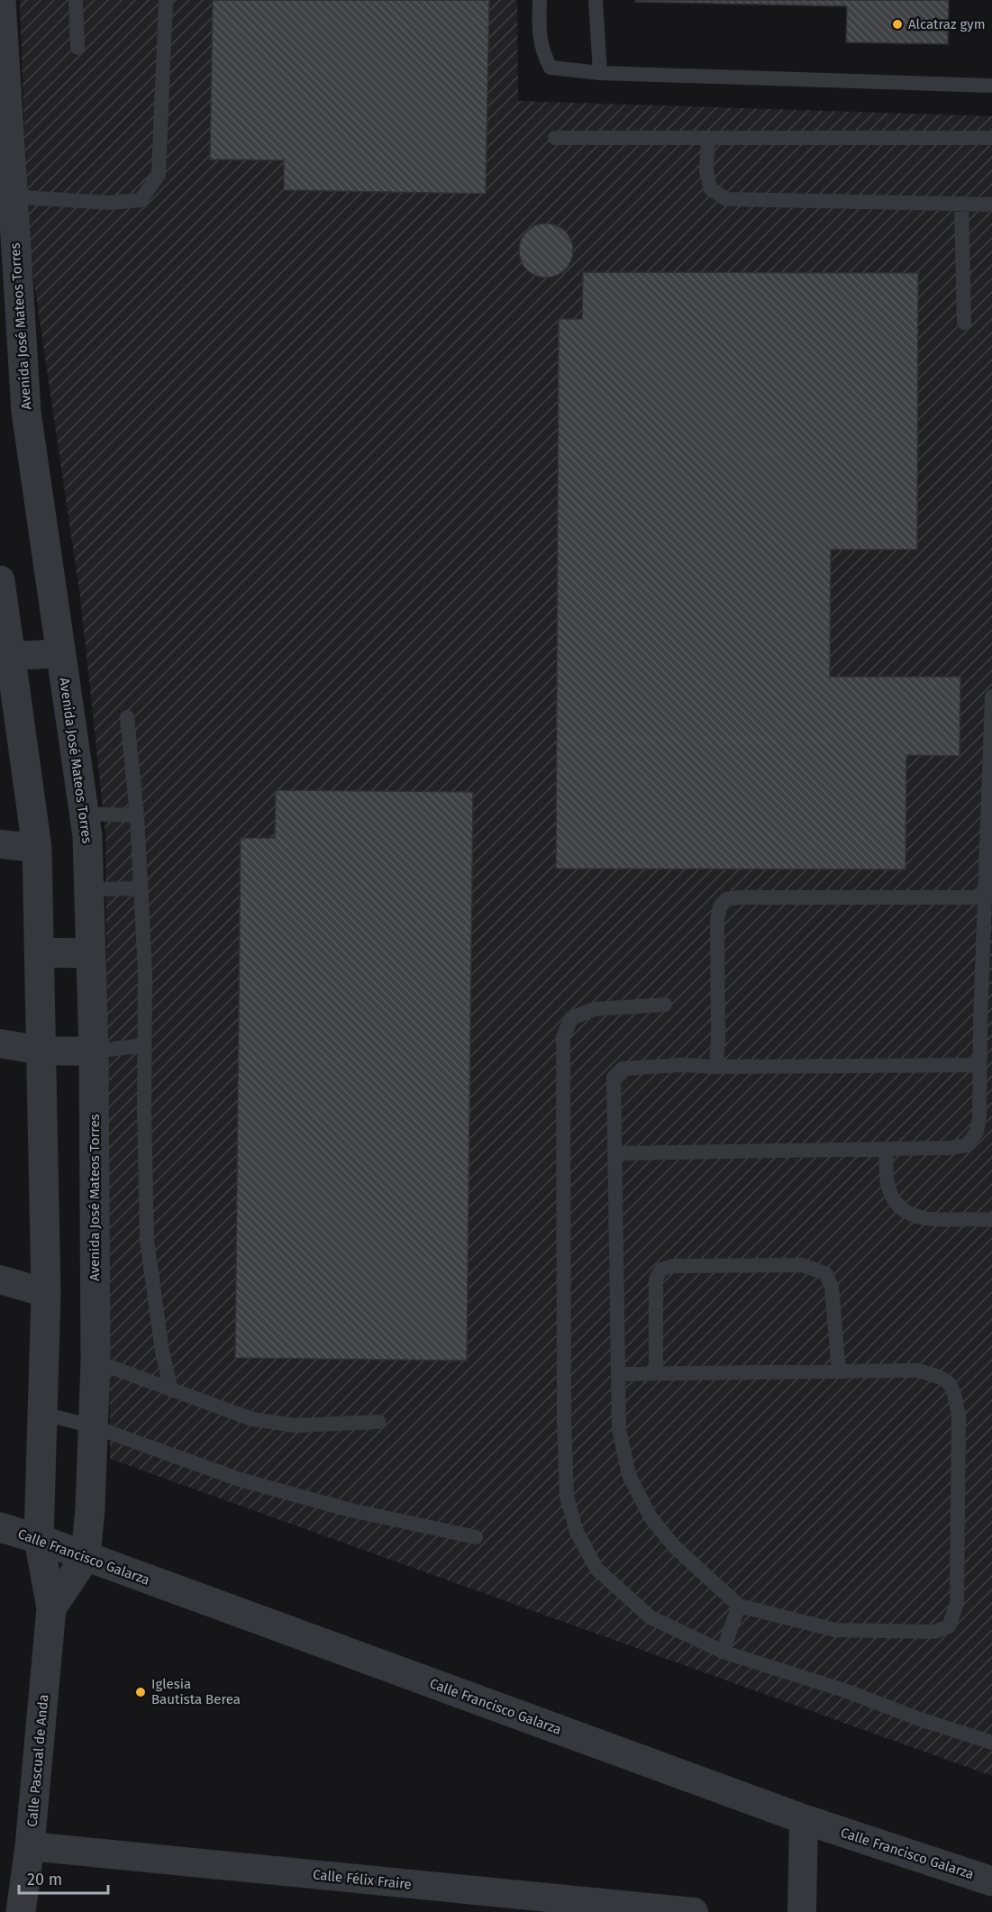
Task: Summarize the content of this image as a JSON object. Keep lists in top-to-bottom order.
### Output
{
  "streets": {
    "street": [
      "Avenida José Mateos Torres",
      "Calle Francisco Galarza",
      "Calle Pascual de Anda",
      "Calle Félix Fraire"
    ]
  },
  "crossings": [
    ["Avenida José Mateos Torres", "Calle Francisco Galarza"],
    ["Avenida José Mateos Torres", "Calle Pascual de Anda"],
    ["Calle Francisco Galarza", "Calle Pascual de Anda"],
    ["Calle Pascual de Anda", "Calle Félix Fraire"]
  ],
  "places": ["Alcatraz gym", "Iglesia Bautista Berea"],
  "scale_bar": "20 m"
}
